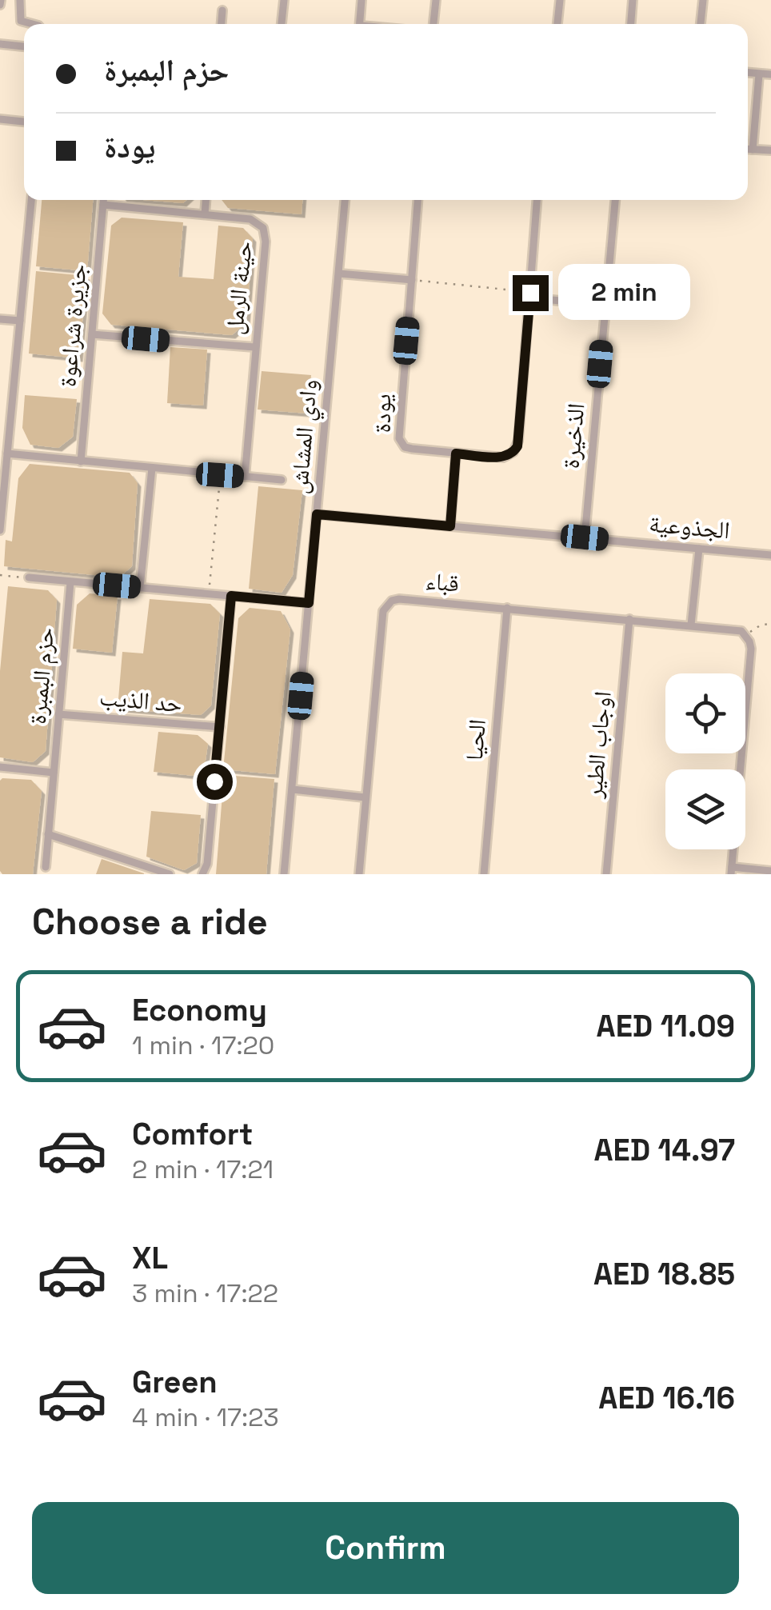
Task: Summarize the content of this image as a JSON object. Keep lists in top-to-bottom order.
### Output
{
  "streets": {
    "street": [
      "حينة الرمل",
      "جزيرة شراعوة",
      "يودة",
      "الذخيرة",
      "وادي المشاش",
      "الجذوعية",
      "قباء",
      "حزم البمبرة",
      "حد الذيب",
      "الحيا",
      "اوجاب الطير"
    ]
  },
  "crossings": [
    ["حينة الرمل", "جزيرة شراعوة"],
    ["الذخيرة", "الجذوعية"],
    ["وادي المشاش", "الجذوعية"],
    ["قباء", "الحيا"],
    ["قباء", "اوجاب الطير"],
    ["حزم البمبرة", "حد الذيب"]
  ],
  "page": {
    "banner": ["حزم البمبرة", "يودة"],
    "bubble": "2 min",
    "heading": "Choose a ride",
    "list": [
      {
        "name": "Economy",
        "note": "1 min · 17:20",
        "value": "AED 11.09"
      },
      {
        "name": "Comfort",
        "note": "2 min · 17:21",
        "value": "AED 14.97"
      },
      {
        "name": "XL",
        "note": "3 min · 17:22",
        "value": "AED 18.85"
      },
      {
        "name": "Green",
        "note": "4 min · 17:23",
        "value": "AED 16.16"
      }
    ],
    "buttons": "Confirm"
  }
}
